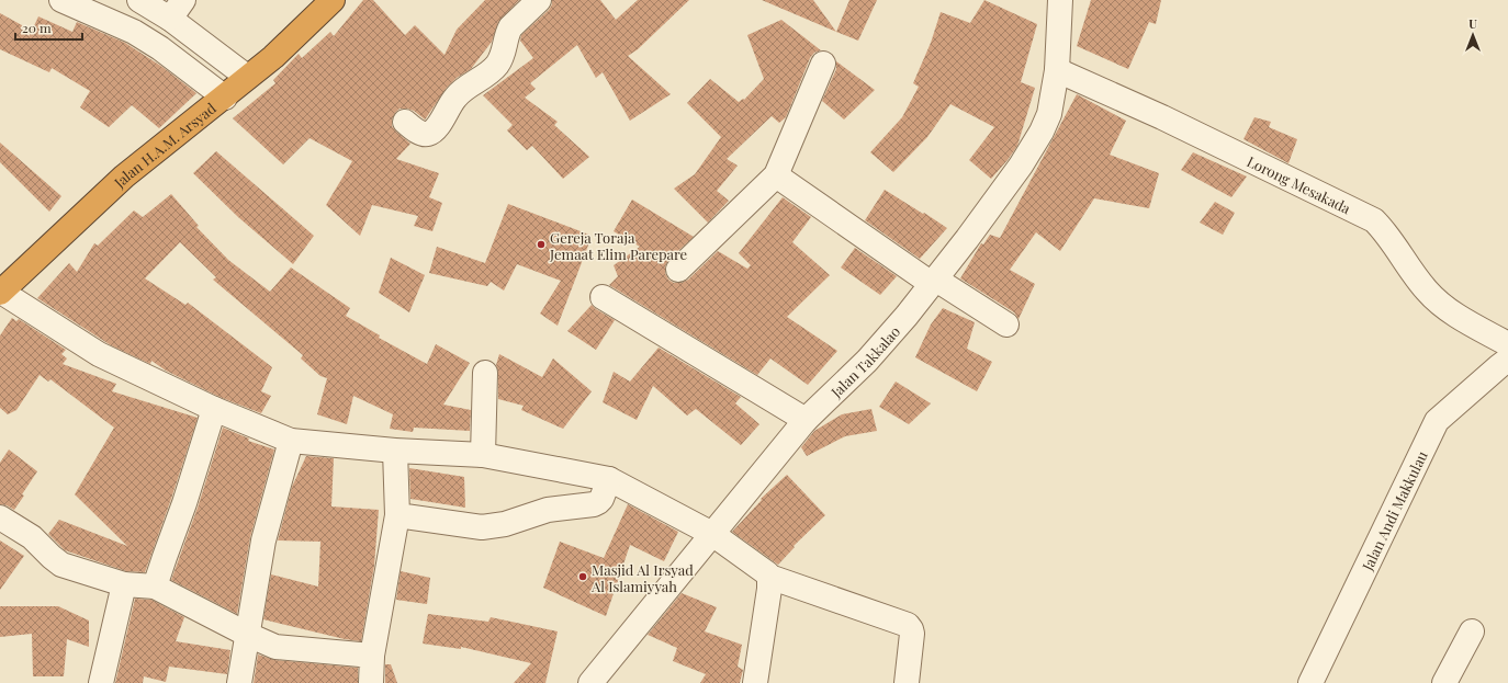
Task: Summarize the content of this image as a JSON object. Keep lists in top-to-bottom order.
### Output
{
  "streets": {
    "highway": ["Jalan H.A.M. Arsyad"],
    "street": ["Lorong Mesakada", "Jalan Takkalao", "Jalan Andi Makkulau"]
  },
  "crossings": [
    ["Lorong Mesakada", "Jalan Takkalao"]
  ],
  "places": ["Gereja Toraja Jemaat Elim Parepare", "Masjid Al Irsyad Al Islamiyyah"],
  "scale_bar": "20 m",
  "north": "top"
}
